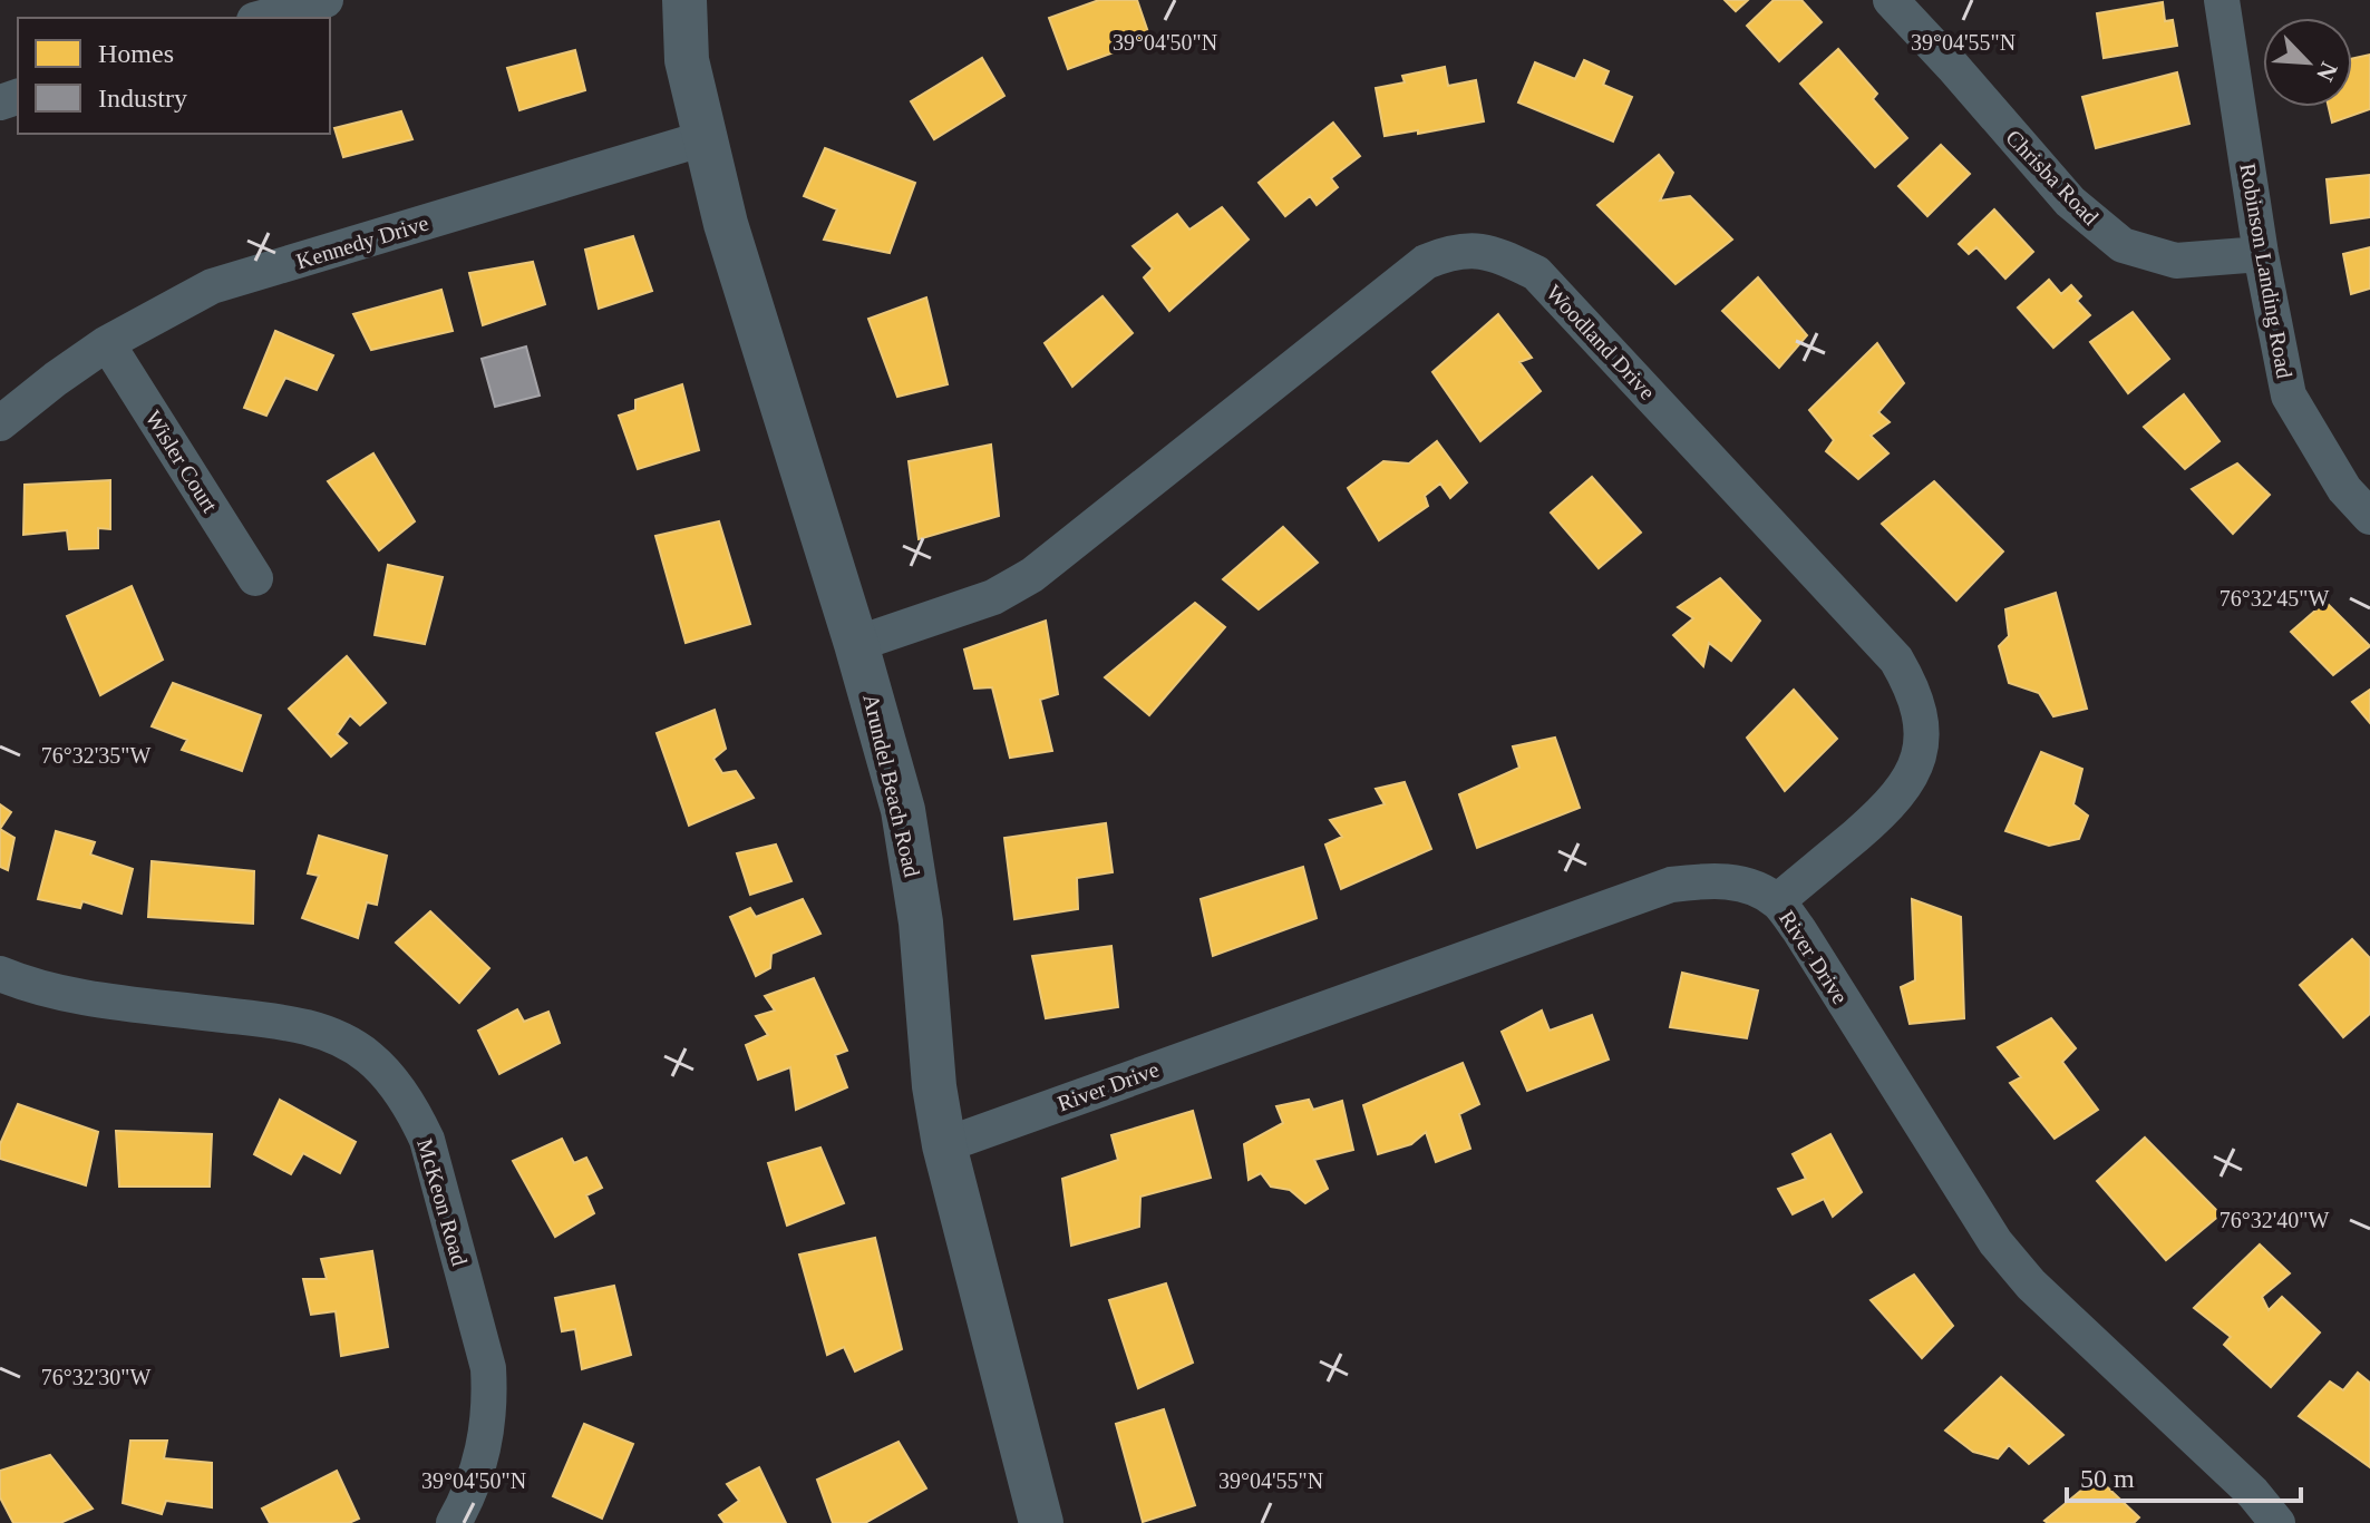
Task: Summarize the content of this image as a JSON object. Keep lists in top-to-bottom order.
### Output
{
  "streets": {
    "street": [
      "Chrisba Road",
      "Kennedy Drive",
      "Robinson Landing Road",
      "Woodland Drive",
      "Wisler Court",
      "Arundel Beach Road",
      "River Drive",
      "McKeon Road"
    ]
  },
  "crossings": [
    ["Chrisba Road", "Robinson Landing Road"],
    ["Kennedy Drive", "Wisler Court"],
    ["Kennedy Drive", "Arundel Beach Road"],
    ["Woodland Drive", "Arundel Beach Road"],
    ["Woodland Drive", "River Drive"],
    ["Arundel Beach Road", "River Drive"]
  ],
  "legend": ["Homes", "Industry"],
  "scale_bar": "50 m",
  "north": "bottom right",
  "coordinates": [
    "39°04'50\"N",
    "39°04'55\"N",
    "76°32'45\"W",
    "76°32'35\"W",
    "76°32'40\"W",
    "76°32'30\"W"
  ]
}
